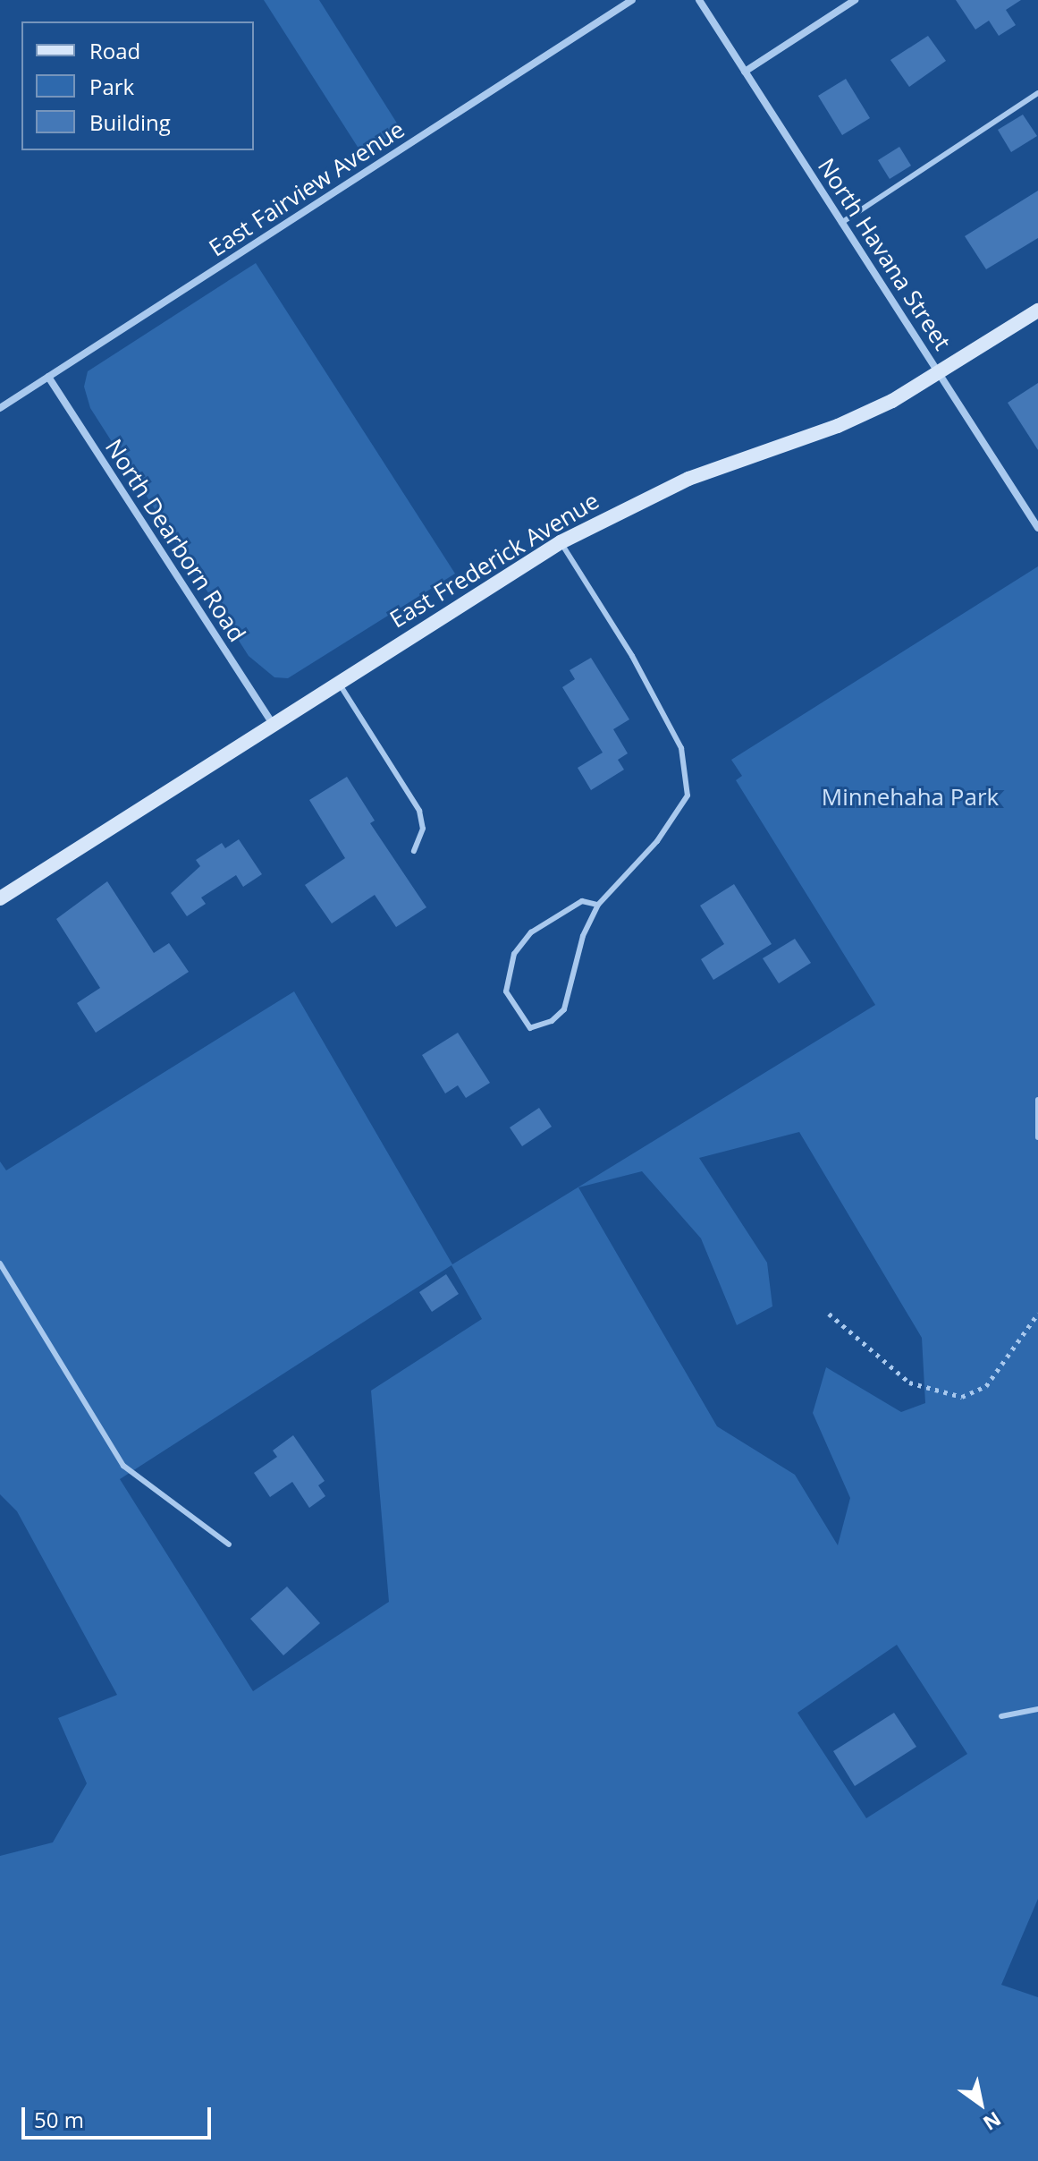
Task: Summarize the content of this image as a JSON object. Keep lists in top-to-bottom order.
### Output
{
  "streets": {
    "main road": ["East Frederick Avenue"],
    "street": ["East Fairview Avenue", "North Havana Street", "North Dearborn Road"]
  },
  "crossings": [
    ["East Fairview Avenue", "North Dearborn Road"],
    ["North Havana Street", "East Frederick Avenue"],
    ["North Dearborn Road", "East Frederick Avenue"]
  ],
  "parks": ["Minnehaha Park"],
  "legend": ["Road", "Park", "Building"],
  "scale_bar": "50 m",
  "north": "bottom right"
}
